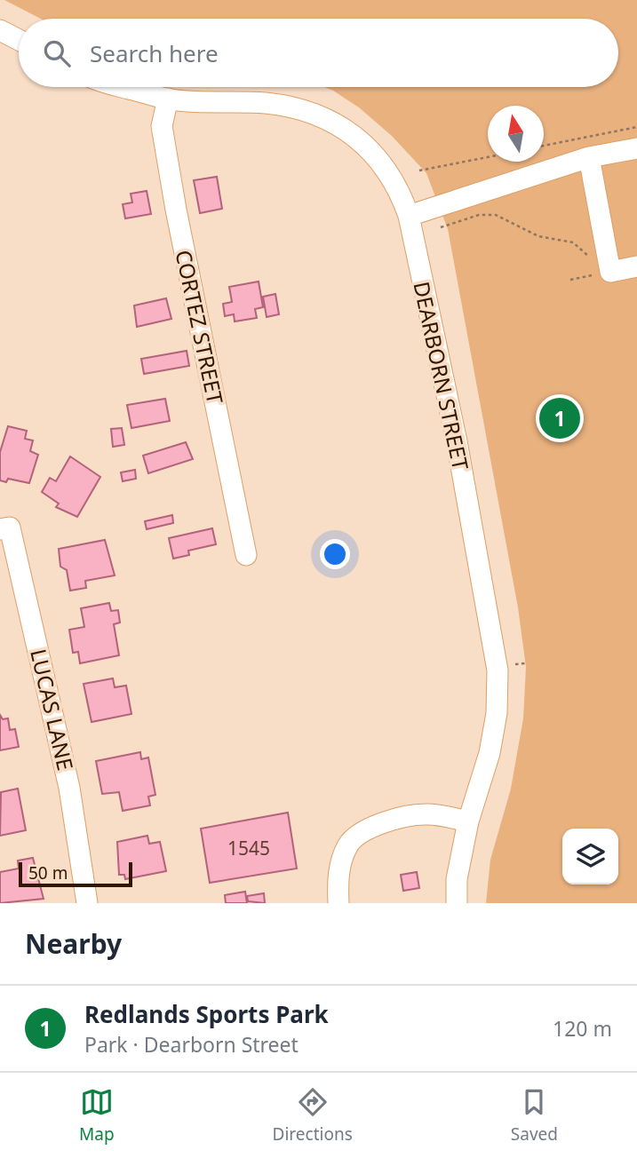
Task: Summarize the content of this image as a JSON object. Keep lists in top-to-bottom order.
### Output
{
  "streets": {
    "street": ["CORTEZ STREET", "DEARBORN STREET", "LUCAS LANE"]
  },
  "crossings": [
    ["CORTEZ STREET", "DEARBORN STREET"]
  ],
  "house_numbers": ["1545"],
  "scale_bar": "50 m",
  "north": "top",
  "page": {
    "search": "Search here",
    "pins": "1",
    "scale": "50 m",
    "heading": "Nearby",
    "list": [
      {
        "mark": "1",
        "name": "Redlands Sports Park",
        "note": "Park · Dearborn Street",
        "value": "120 m"
      }
    ],
    "nav": ["Map", "Directions", "Saved"]
  }
}
